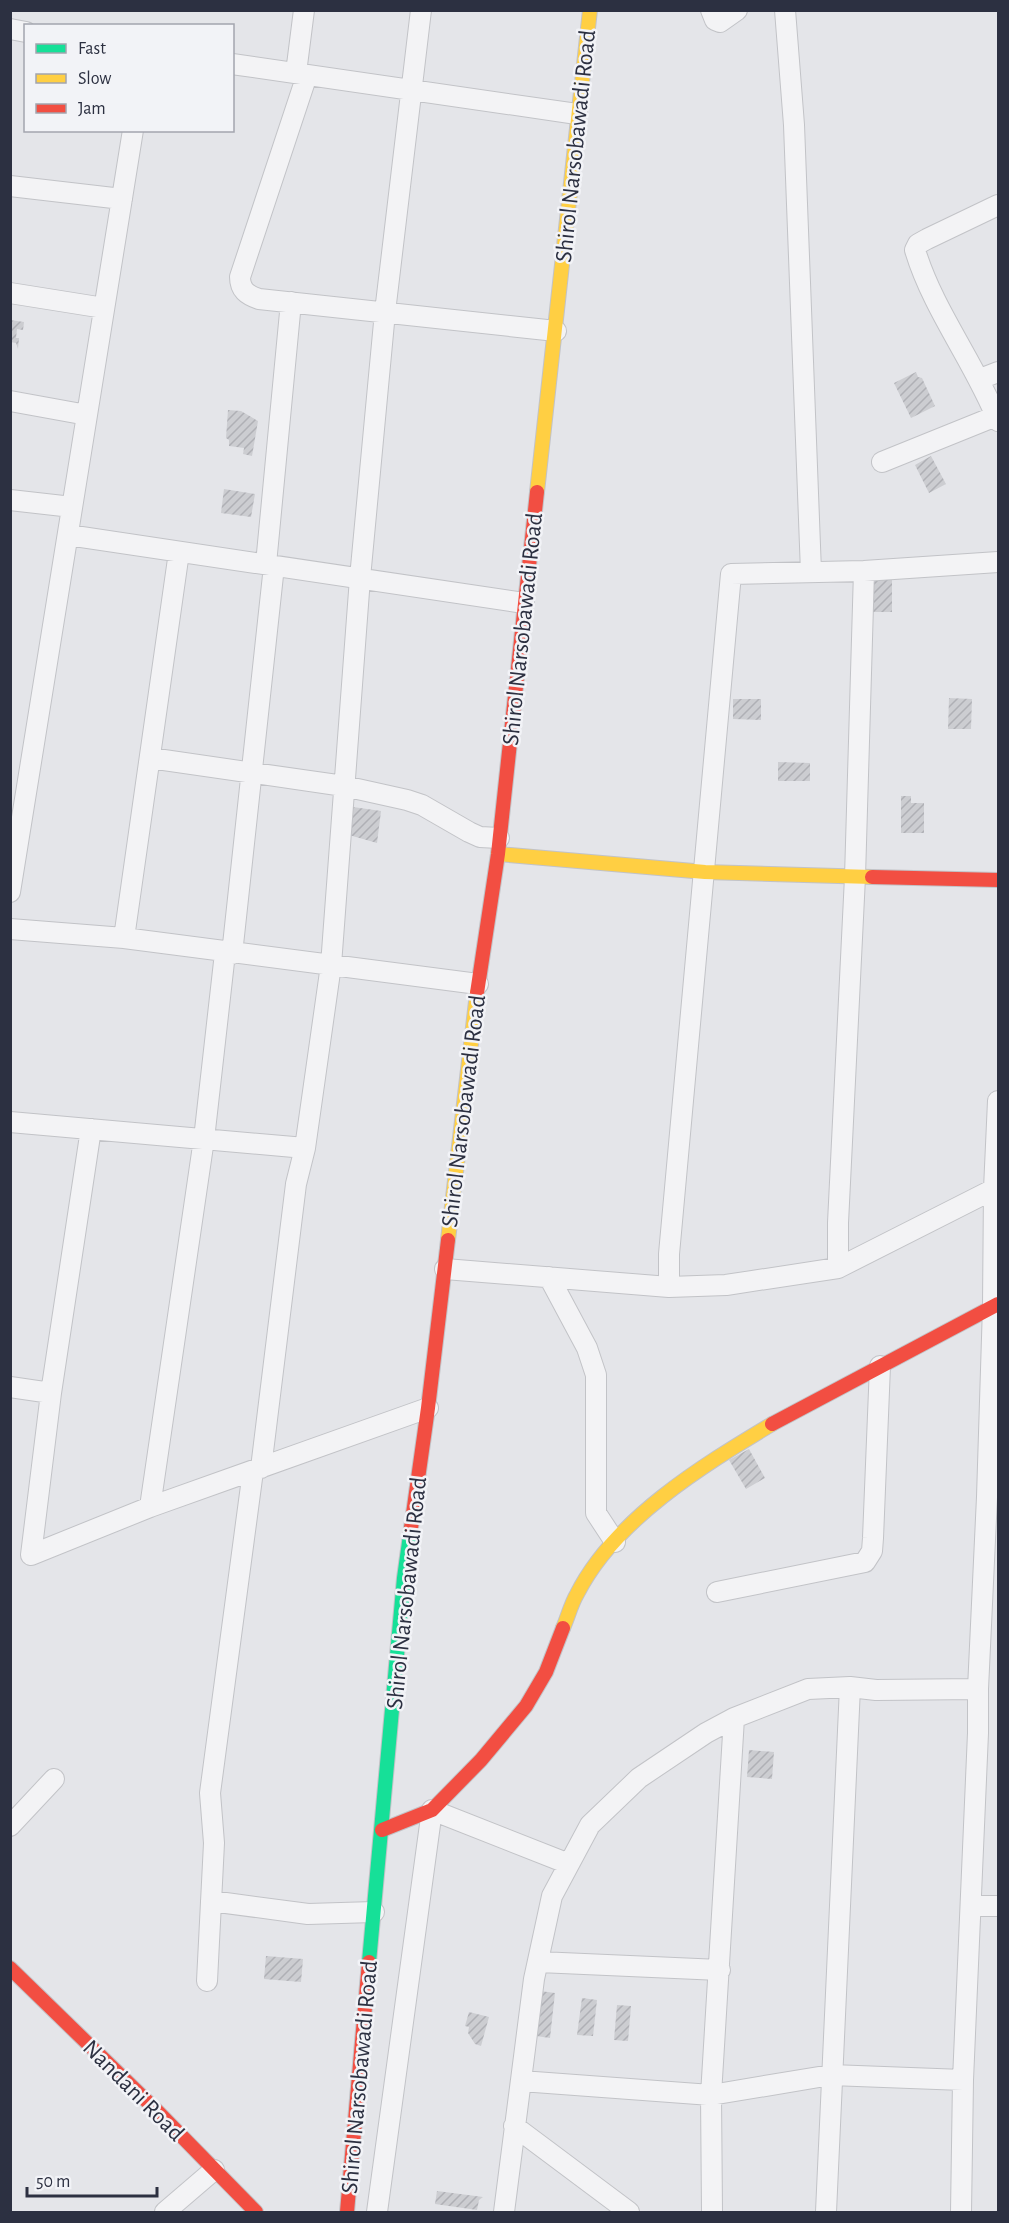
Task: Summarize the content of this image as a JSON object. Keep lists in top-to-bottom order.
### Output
{
  "streets": {
    "main road": ["Shirol Narsobawadi Road", "Nandani Road"]
  },
  "legend": ["Fast", "Slow", "Jam"],
  "scale_bar": "50 m"
}
